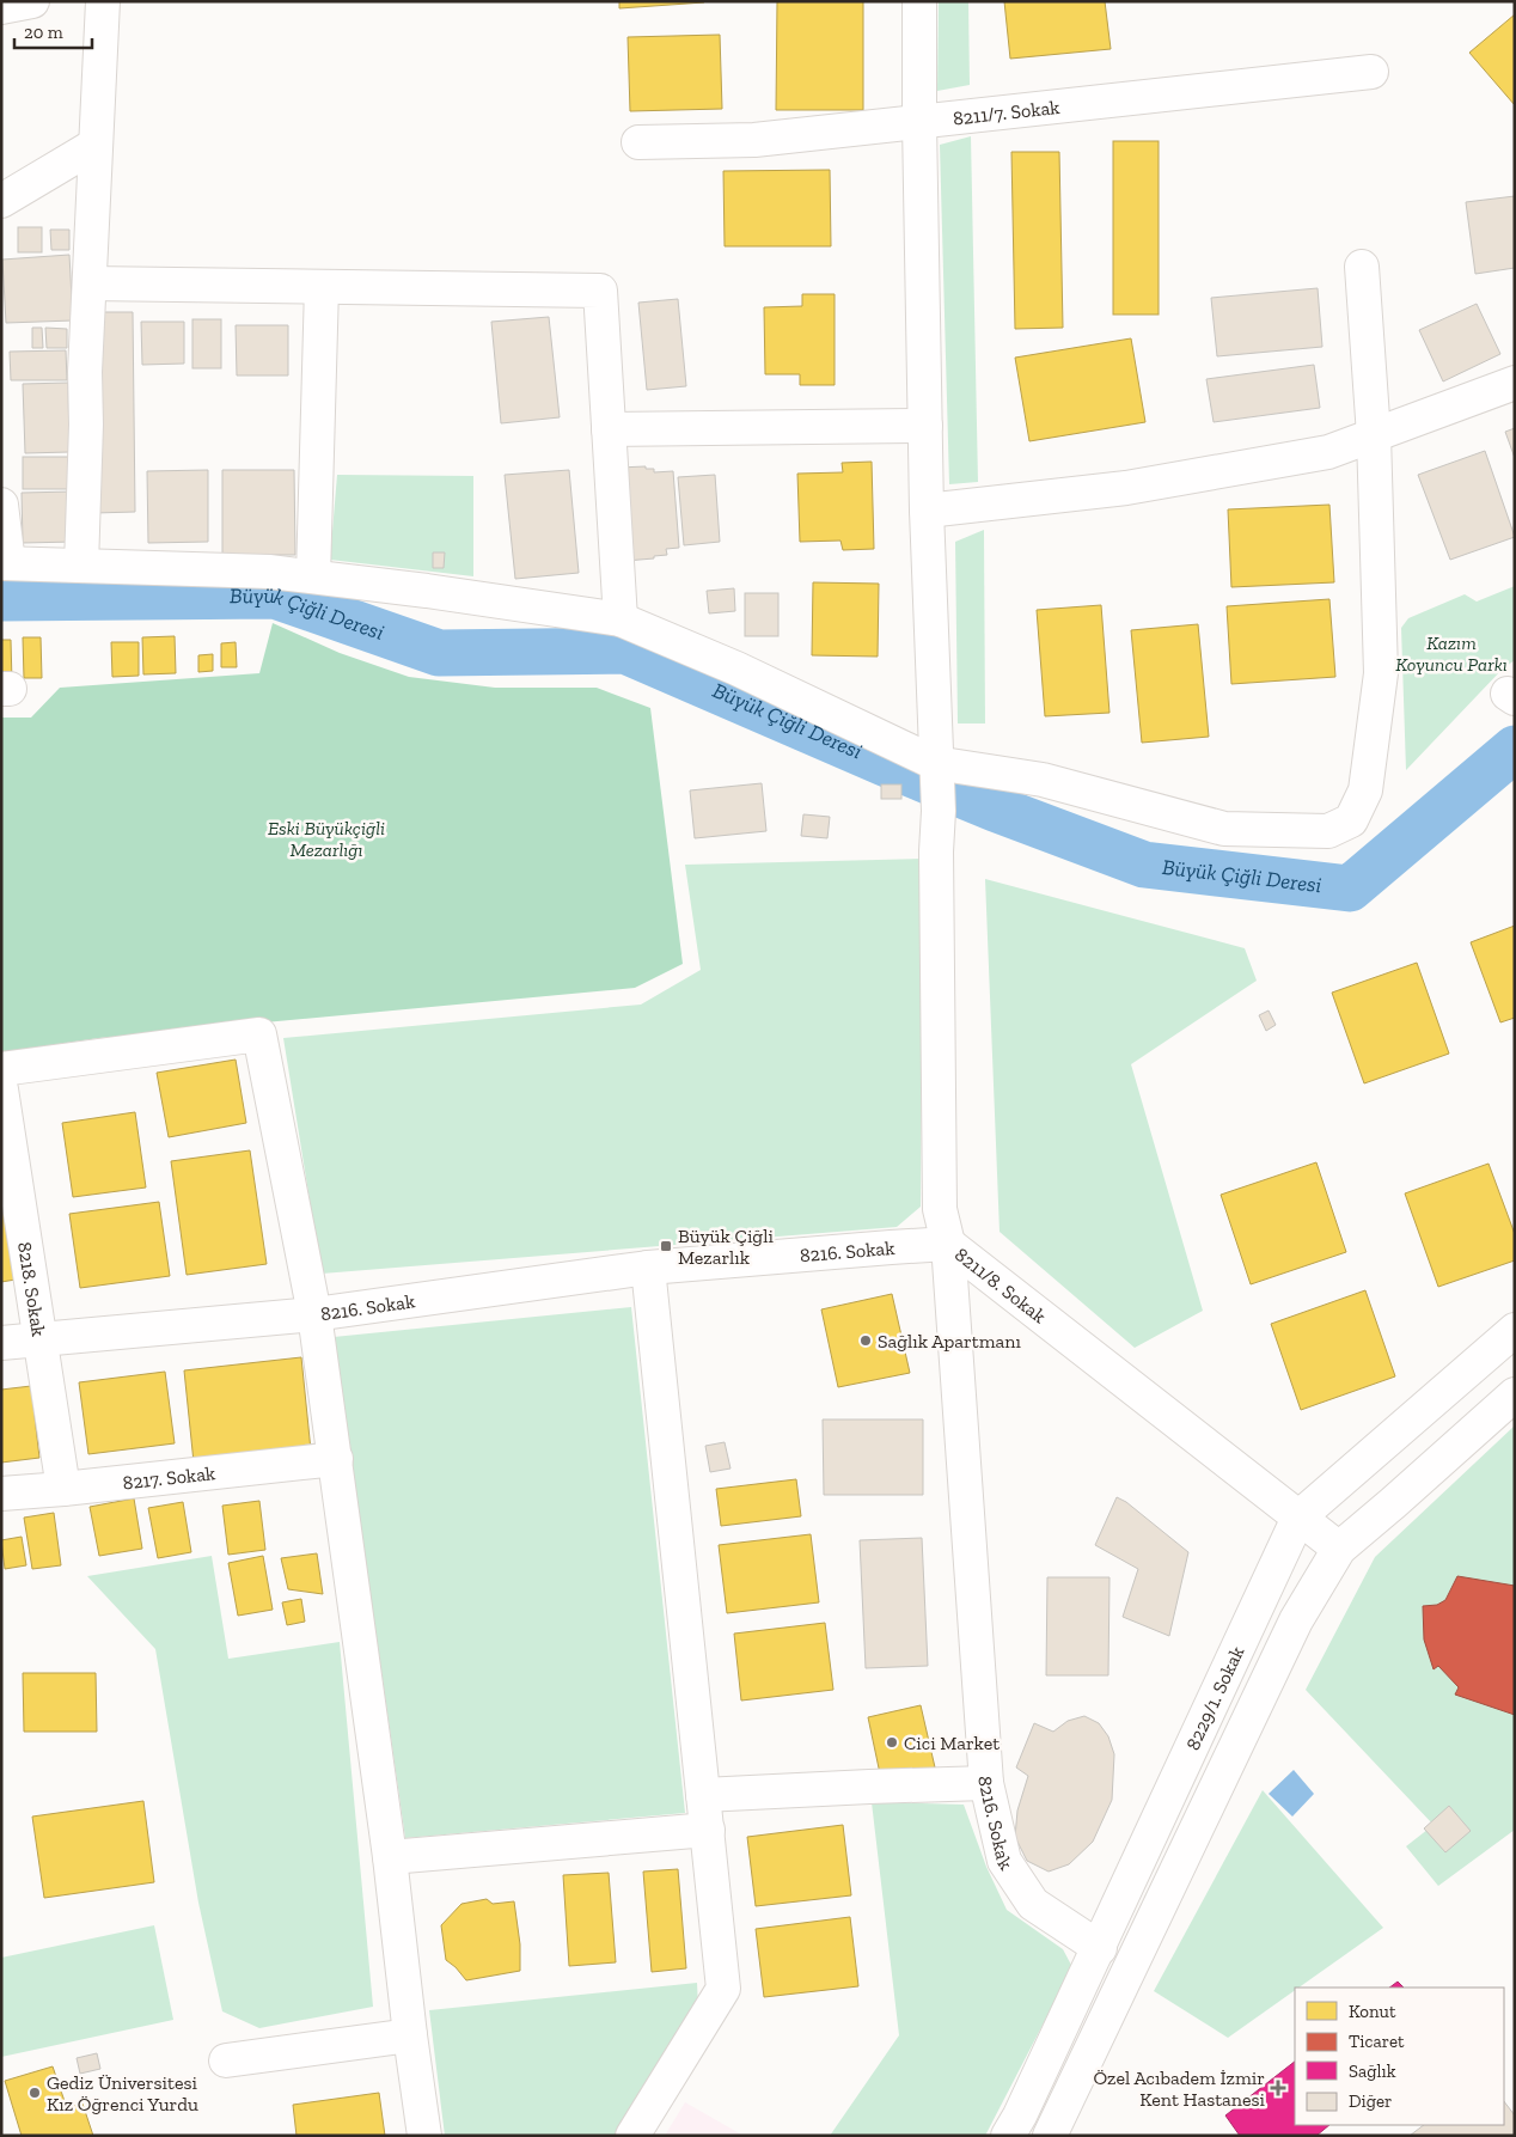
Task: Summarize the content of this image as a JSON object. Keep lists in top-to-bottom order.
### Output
{
  "streets": {
    "street": [
      "8211/7. Sokak",
      "8216. Sokak",
      "8211/8. Sokak",
      "8218. Sokak",
      "8217. Sokak",
      "8229/1. Sokak"
    ]
  },
  "crossings": [
    ["8211/7. Sokak", "8211/8. Sokak"],
    ["8216. Sokak", "8211/8. Sokak"],
    ["8216. Sokak", "8218. Sokak"],
    ["8216. Sokak", "8229/1. Sokak"],
    ["8211/8. Sokak", "8229/1. Sokak"],
    ["8218. Sokak", "8217. Sokak"]
  ],
  "water": ["Büyük Çiğli Deresi"],
  "parks": ["Kazım Koyuncu Parkı", "Eski Büyükçiğli Mezarlığı"],
  "places": {
    "transit": ["Büyük Çiğli Mezarlık"],
    "other": ["Sağlık Apartmanı", "Cici Market", "Gediz Üniversitesi Kız Öğrenci Yurdu"],
    "health": ["Özel Acıbadem İzmir Kent Hastanesi"]
  },
  "legend": [
    "Konut",
    "Ticaret",
    "Sağlık",
    "Diğer"
  ],
  "scale_bar": "20 m"
}
